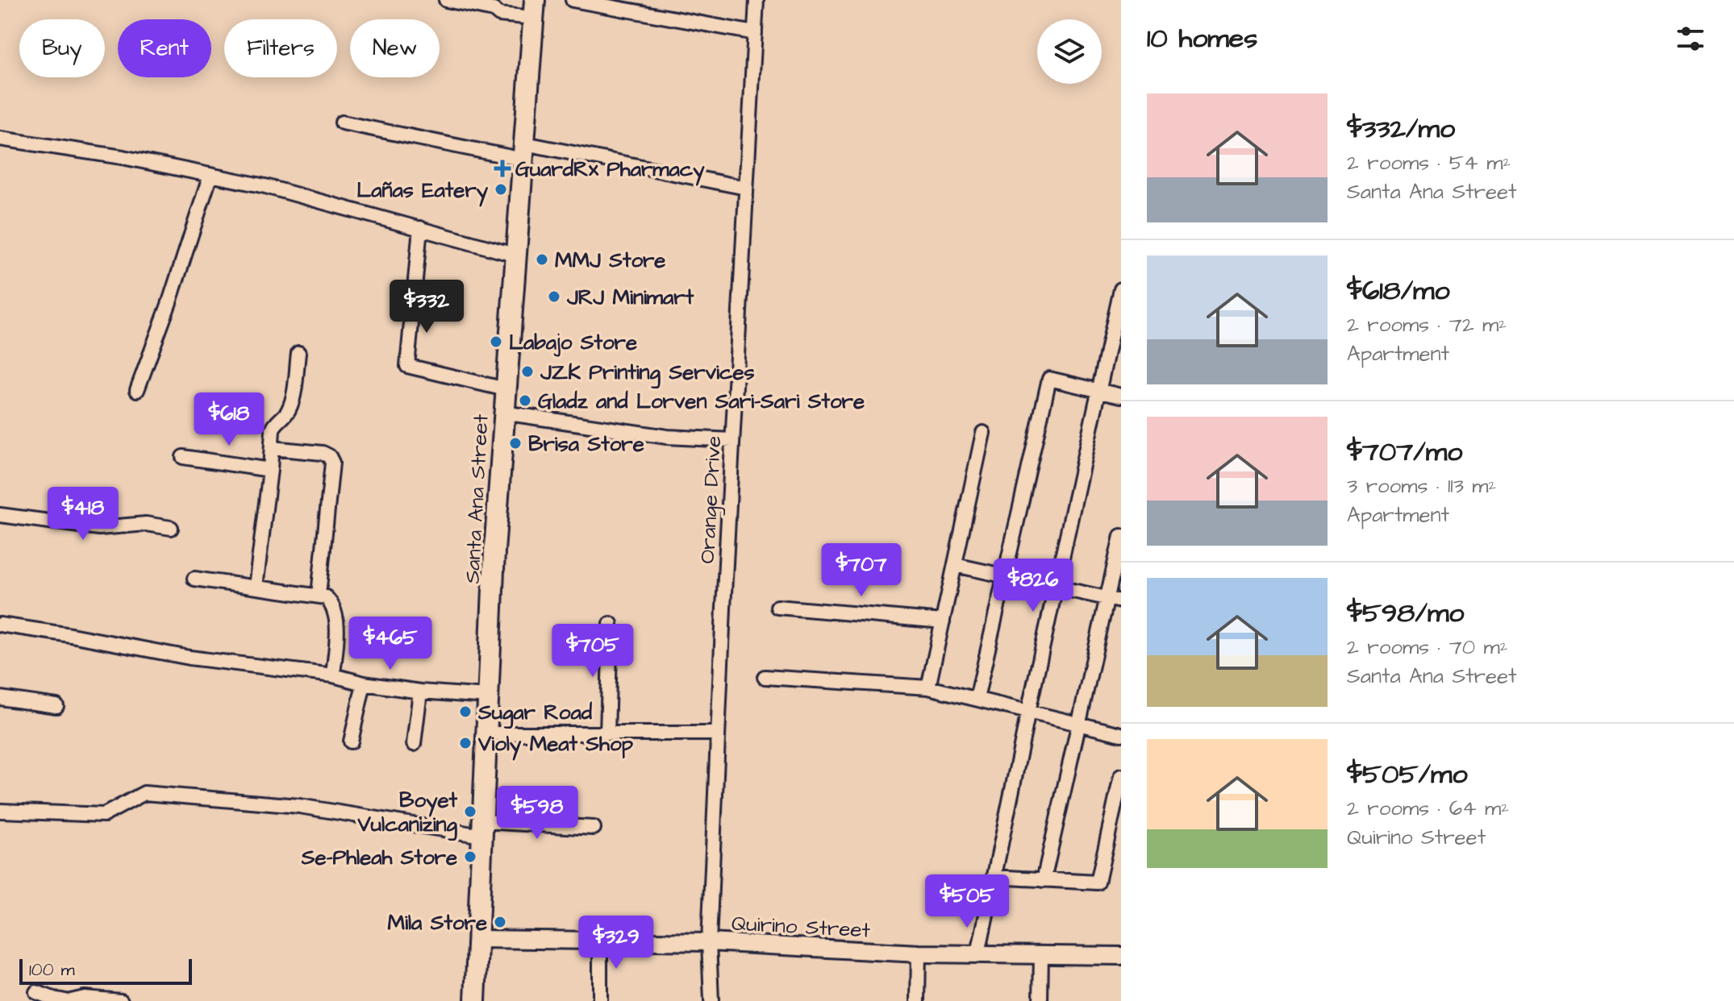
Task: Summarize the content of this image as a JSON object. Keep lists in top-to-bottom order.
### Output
{
  "streets": {
    "main road": ["Santa Ana Street"],
    "street": ["Orange Drive", "Quirino Street"]
  },
  "crossings": [
    ["Santa Ana Street", "Quirino Street"],
    ["Orange Drive", "Quirino Street"]
  ],
  "places": {
    "health": ["GuardRx Pharmacy"],
    "other": [
      "Lañas Eatery",
      "MMJ Store",
      "JRJ Minimart",
      "Labajo Store",
      "JZK Printing Services",
      "Gladz and Lorven Sari-Sari Store",
      "Brisa Store",
      "Sugar Road",
      "Violy Meat Shop",
      "Boyet Vulcanizing",
      "Se-Phleah Store",
      "Mila Store"
    ]
  },
  "scale_bar": "100 m",
  "page": {
    "heading": "10 homes",
    "chip": [
      "Buy",
      "Rent",
      "Filters",
      "New"
    ],
    "list": [
      {
        "name": "$332/mo",
        "note": "2 rooms · 54 m² · Santa Ana Street"
      },
      {
        "name": "$618/mo",
        "note": "2 rooms · 72 m² · Apartment"
      },
      {
        "name": "$707/mo",
        "note": "3 rooms · 113 m² · Apartment"
      },
      {
        "name": "$598/mo",
        "note": "2 rooms · 70 m² · Santa Ana Street"
      },
      {
        "name": "$505/mo",
        "note": "2 rooms · 64 m² · Quirino Street"
      }
    ],
    "price": [
      "$332",
      "$618",
      "$418",
      "$707",
      "$826",
      "$465",
      "$705",
      "$598",
      "$505",
      "$329"
    ],
    "scale": "100 m"
  }
}
